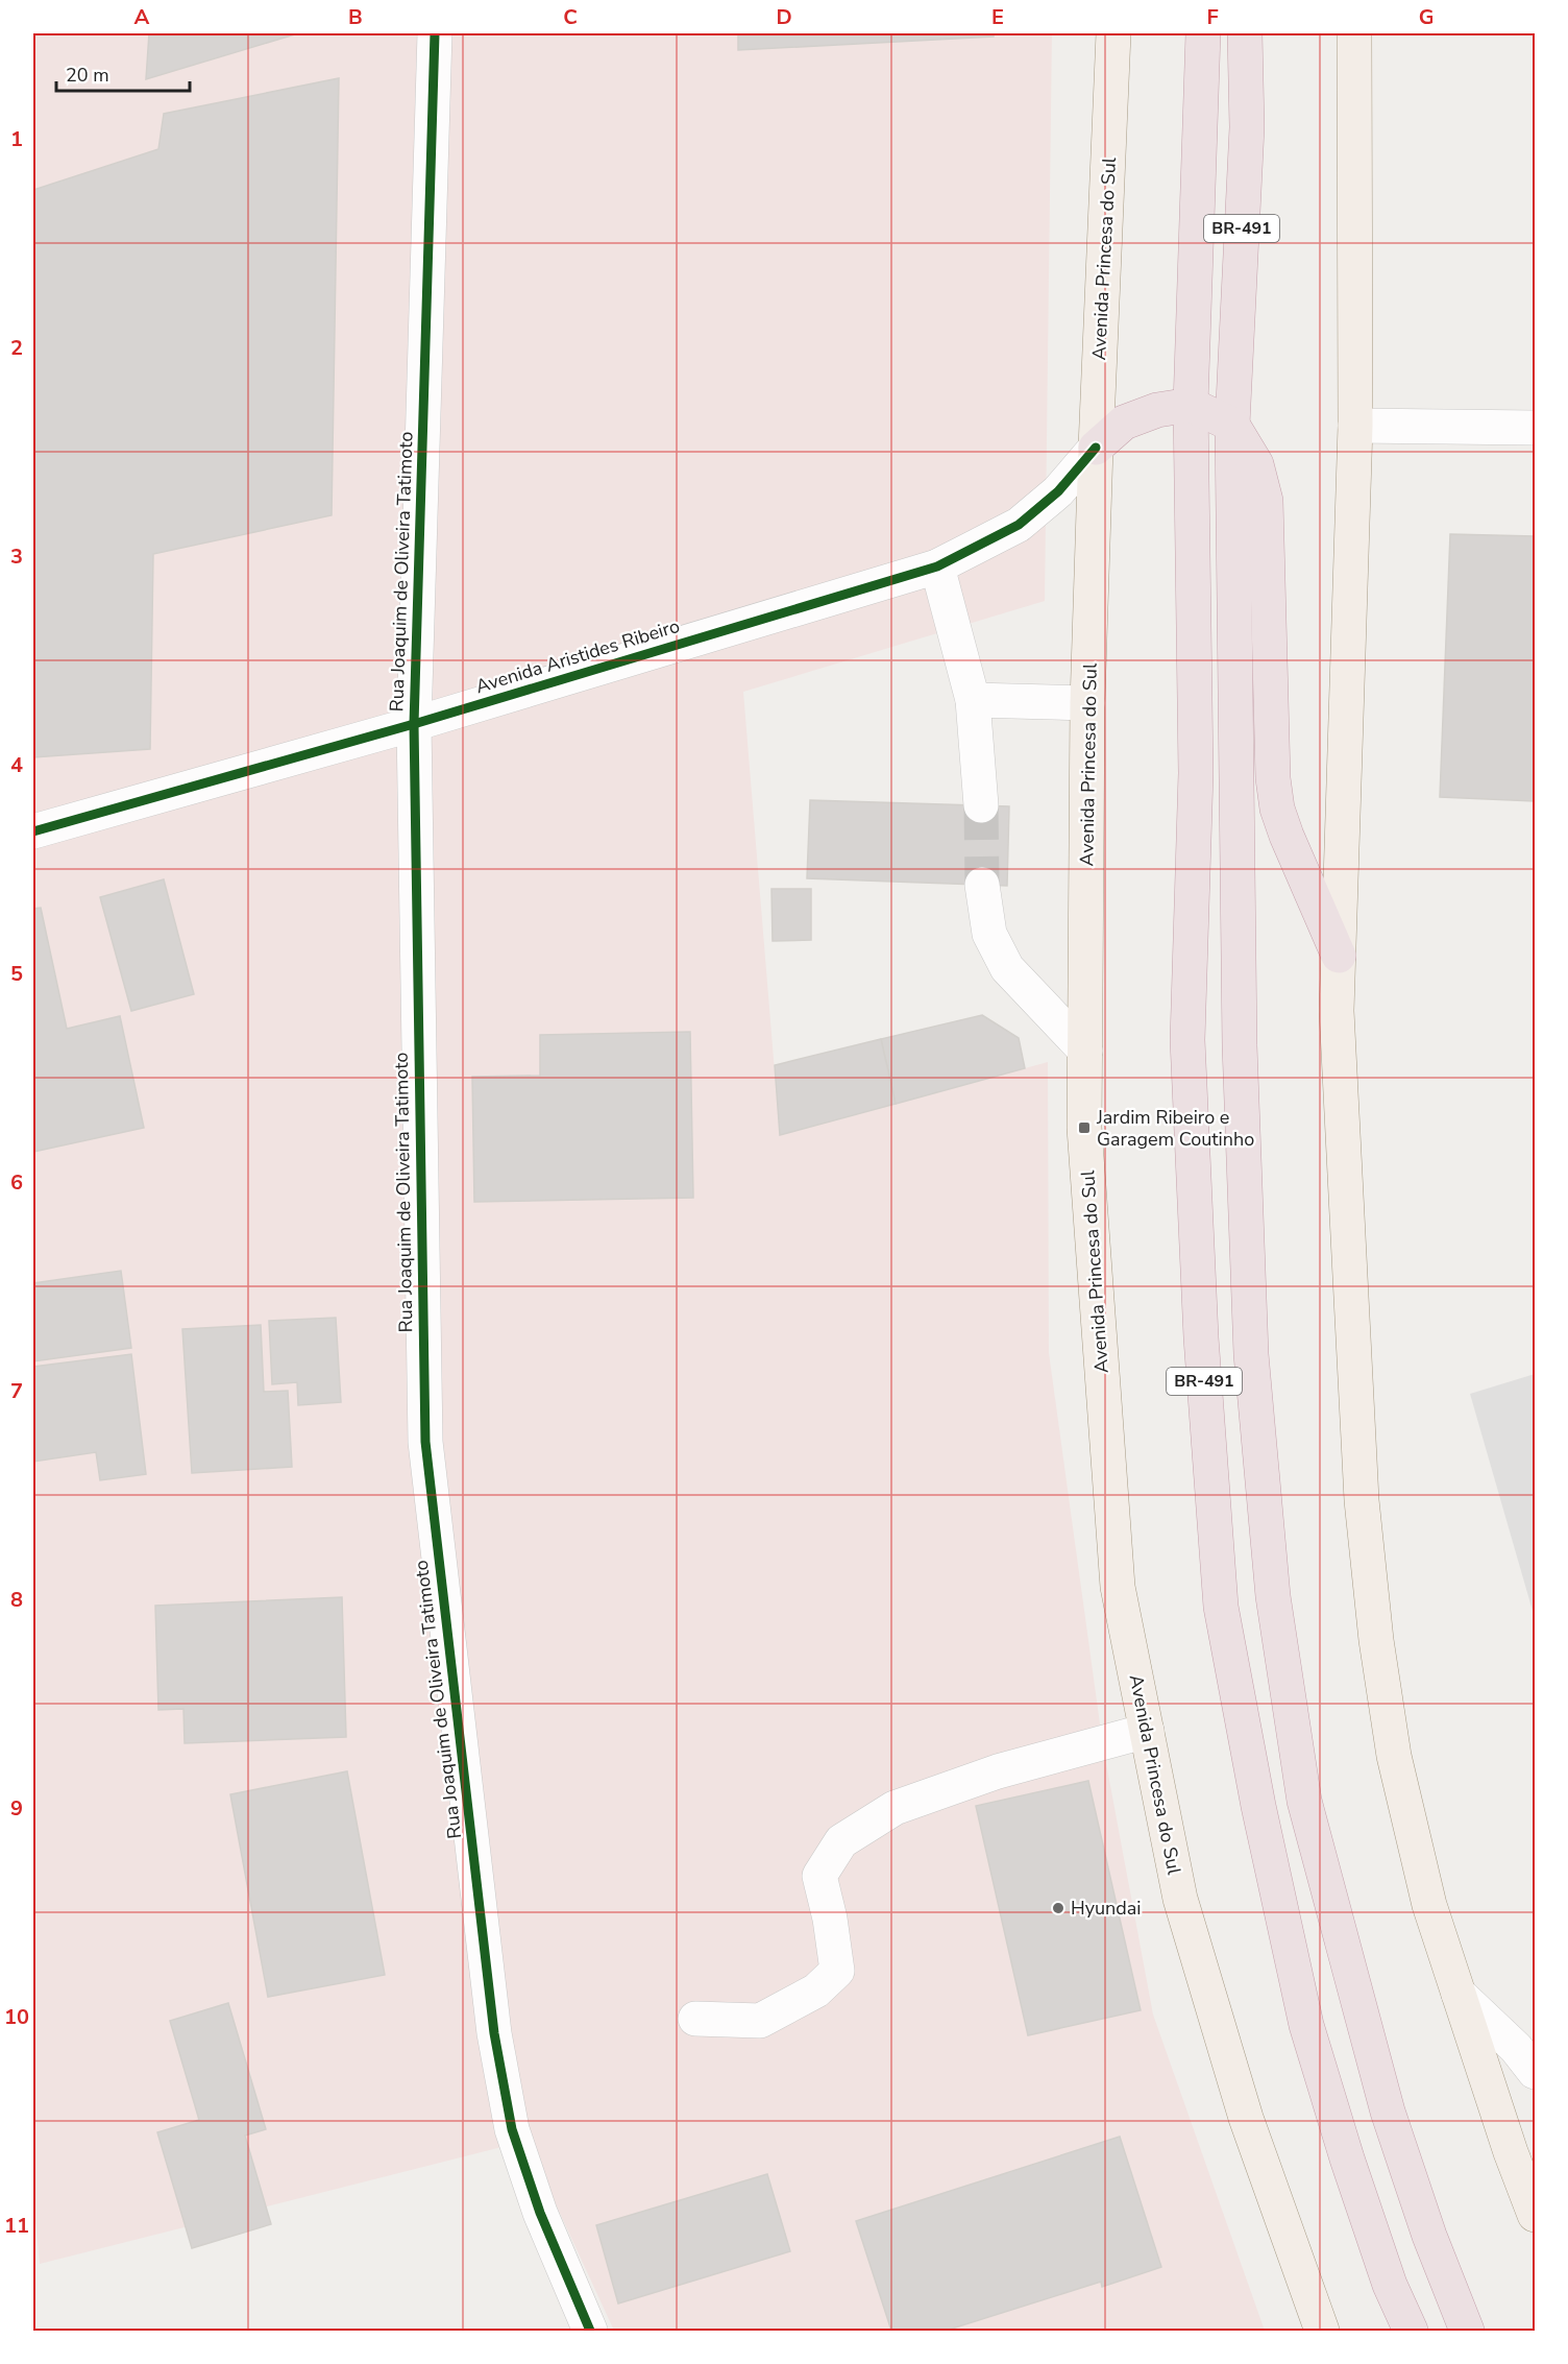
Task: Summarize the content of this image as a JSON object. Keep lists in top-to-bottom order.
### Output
{
  "streets": {
    "highway": ["BR-491"],
    "main road": ["Avenida Princesa do Sul"],
    "street": ["Rua Joaquim de Oliveira Tatimoto", "Avenida Aristides Ribeiro"]
  },
  "crossings": [
    ["Avenida Princesa do Sul", "Avenida Aristides Ribeiro"],
    ["Rua Joaquim de Oliveira Tatimoto", "Avenida Aristides Ribeiro"]
  ],
  "places": {
    "transit": ["Jardim Ribeiro e Garagem Coutinho"],
    "other": ["Hyundai"]
  },
  "scale_bar": "20 m",
  "grid": {
    "columns": [
      "A",
      "B",
      "C",
      "D",
      "E",
      "F",
      "G"
    ],
    "rows": [
      "1",
      "2",
      "3",
      "4",
      "5",
      "6",
      "7",
      "8",
      "9",
      "10",
      "11"
    ]
  }
}
